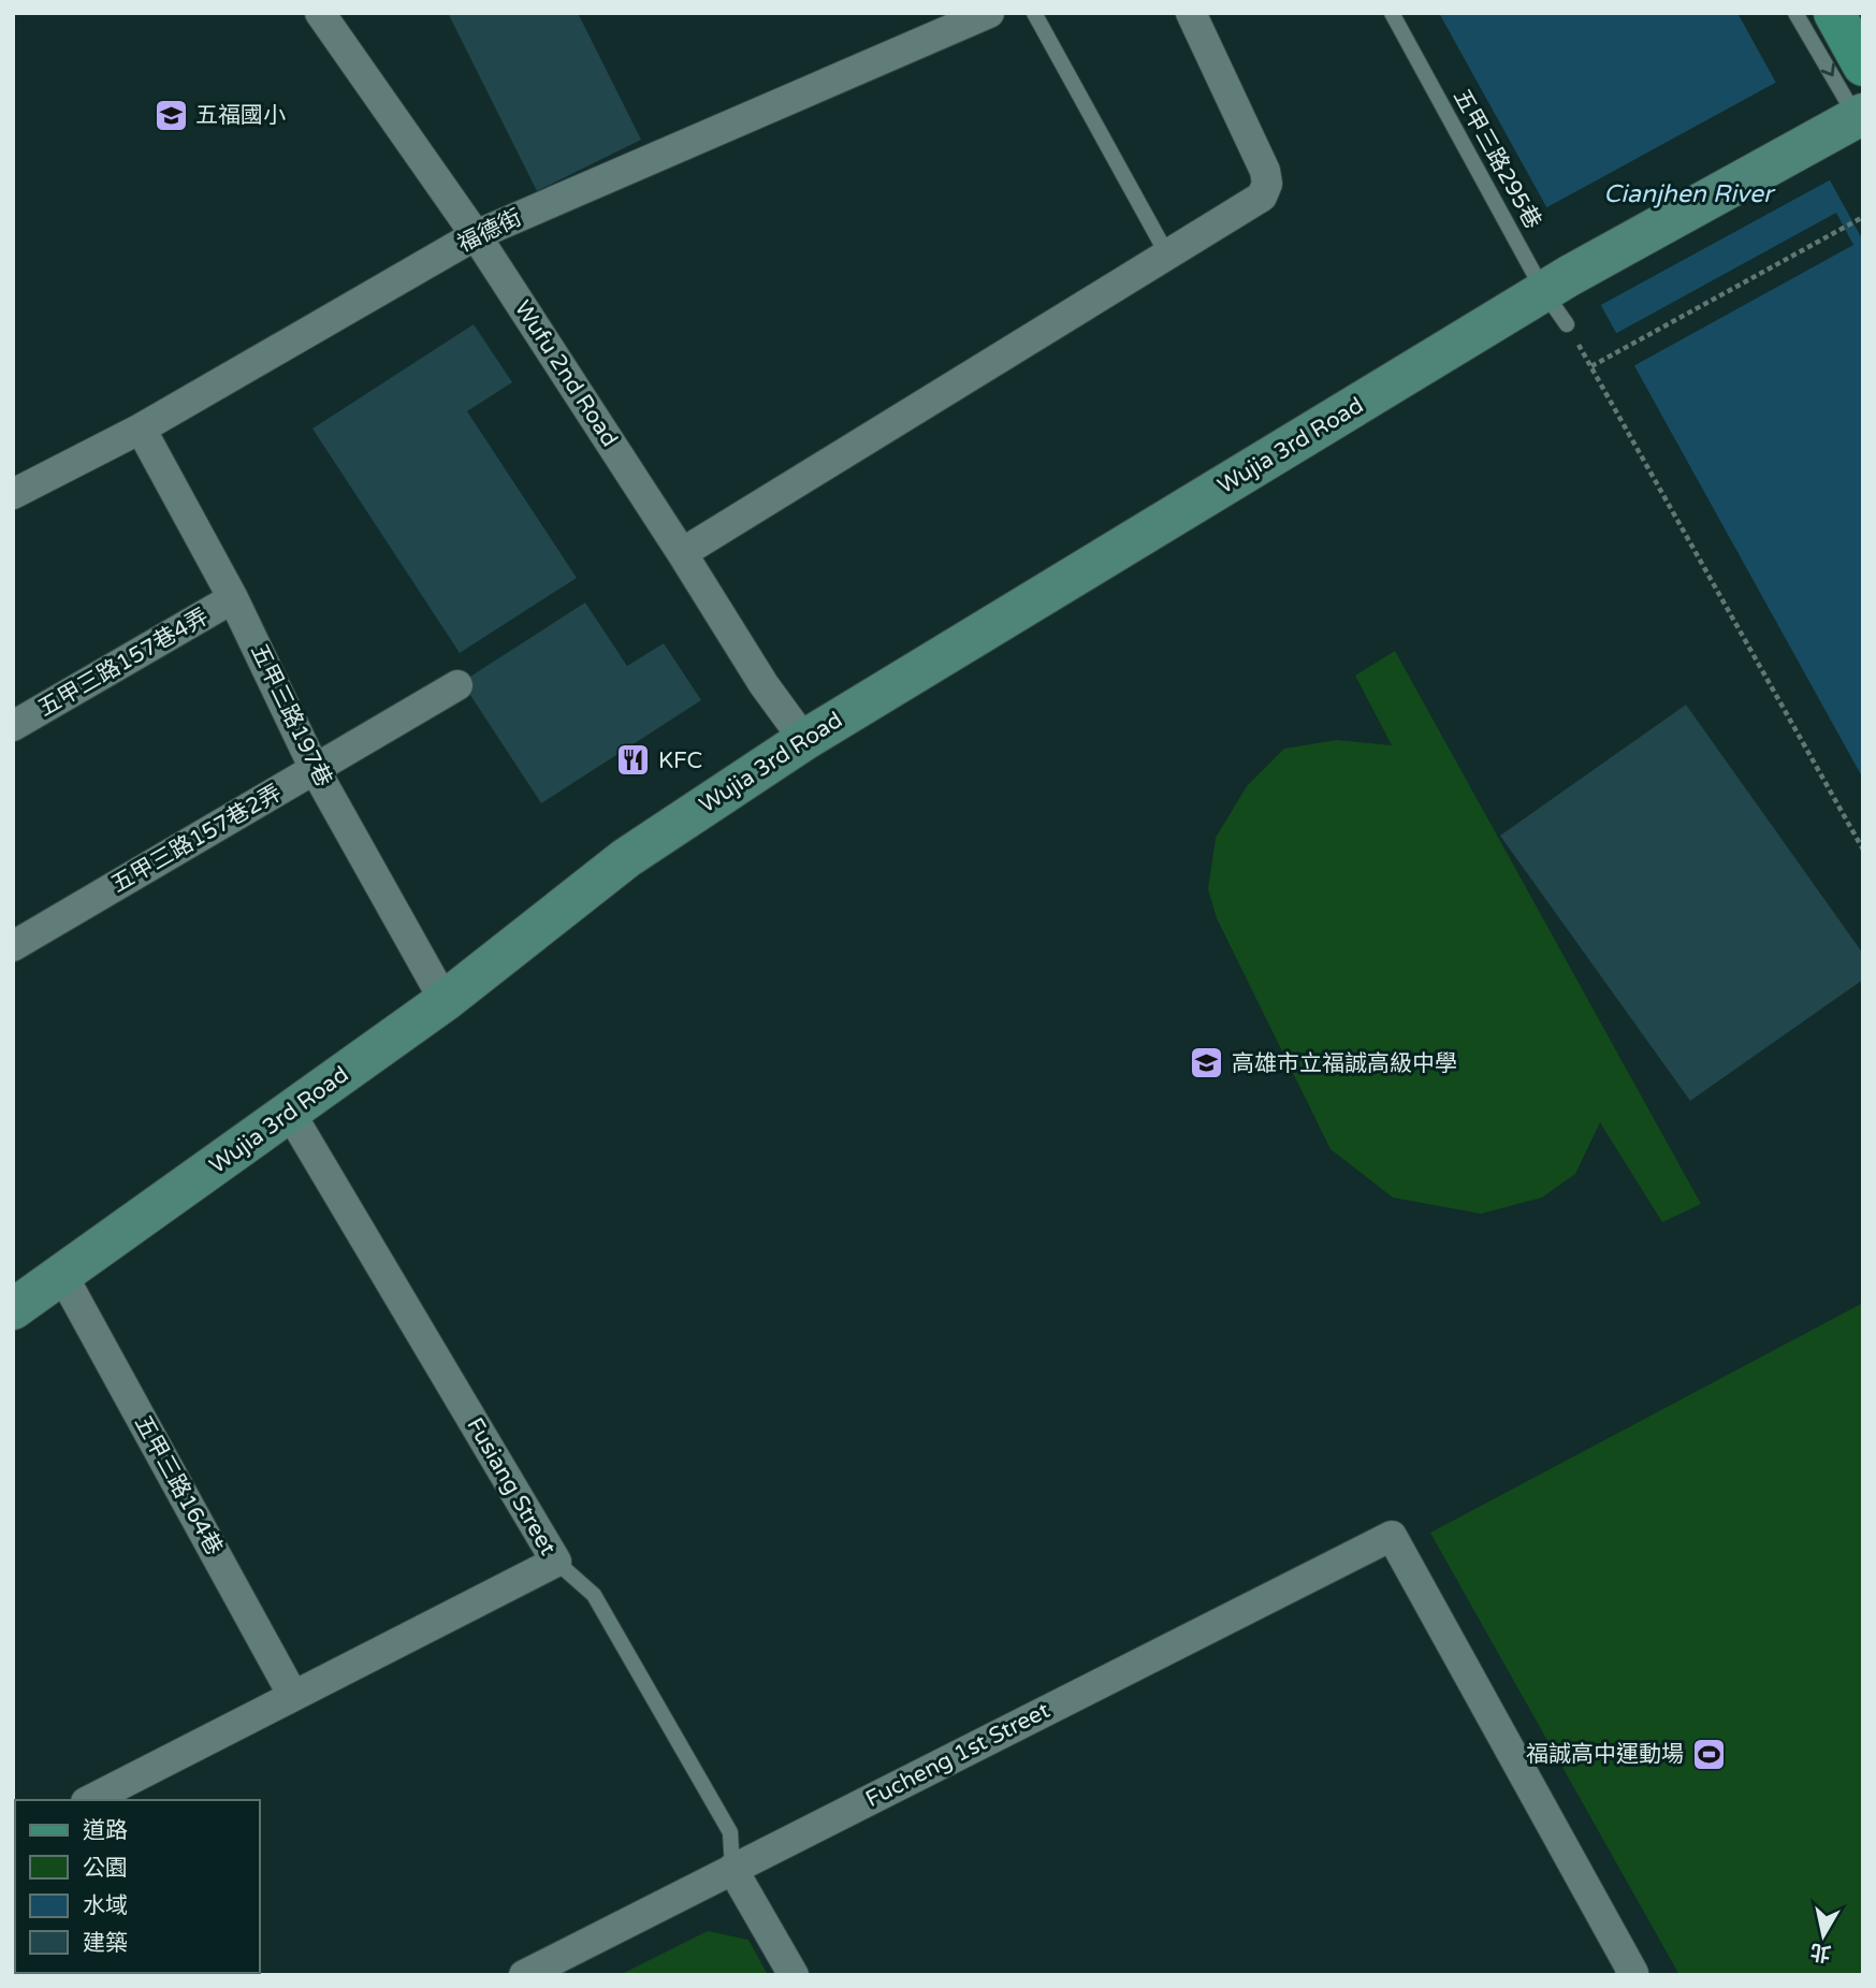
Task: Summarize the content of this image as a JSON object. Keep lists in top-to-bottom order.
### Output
{
  "streets": {
    "main road": ["Wujia 3rd Road"],
    "street": [
      "福德街",
      "Wufu 2nd Road",
      "五甲三路157巷4弄",
      "五甲三路197巷",
      "五甲三路157巷2弄",
      "五甲三路164巷",
      "Fusiang Street",
      "Fucheng 1st Street"
    ],
    "lane": ["五甲三路295巷"]
  },
  "crossings": [
    ["五甲三路295巷", "Wujia 3rd Road"],
    ["福德街", "Wufu 2nd Road"],
    ["福德街", "五甲三路197巷"],
    ["Wufu 2nd Road", "Wujia 3rd Road"],
    ["Wujia 3rd Road", "五甲三路197巷"],
    ["Wujia 3rd Road", "五甲三路164巷"],
    ["Wujia 3rd Road", "Fusiang Street"],
    ["五甲三路157巷4弄", "五甲三路197巷"],
    ["五甲三路197巷", "五甲三路157巷2弄"],
    ["五甲三路164巷", "Fusiang Street"]
  ],
  "water": ["Cianjhen River"],
  "places": {
    "school or university": ["五福國小", "高雄市立福誠高級中學"],
    "restaurant": ["KFC"],
    "sports": ["福誠高中運動場"]
  },
  "legend": [
    "道路",
    "公園",
    "水域",
    "建築"
  ],
  "north": "bottom"
}
